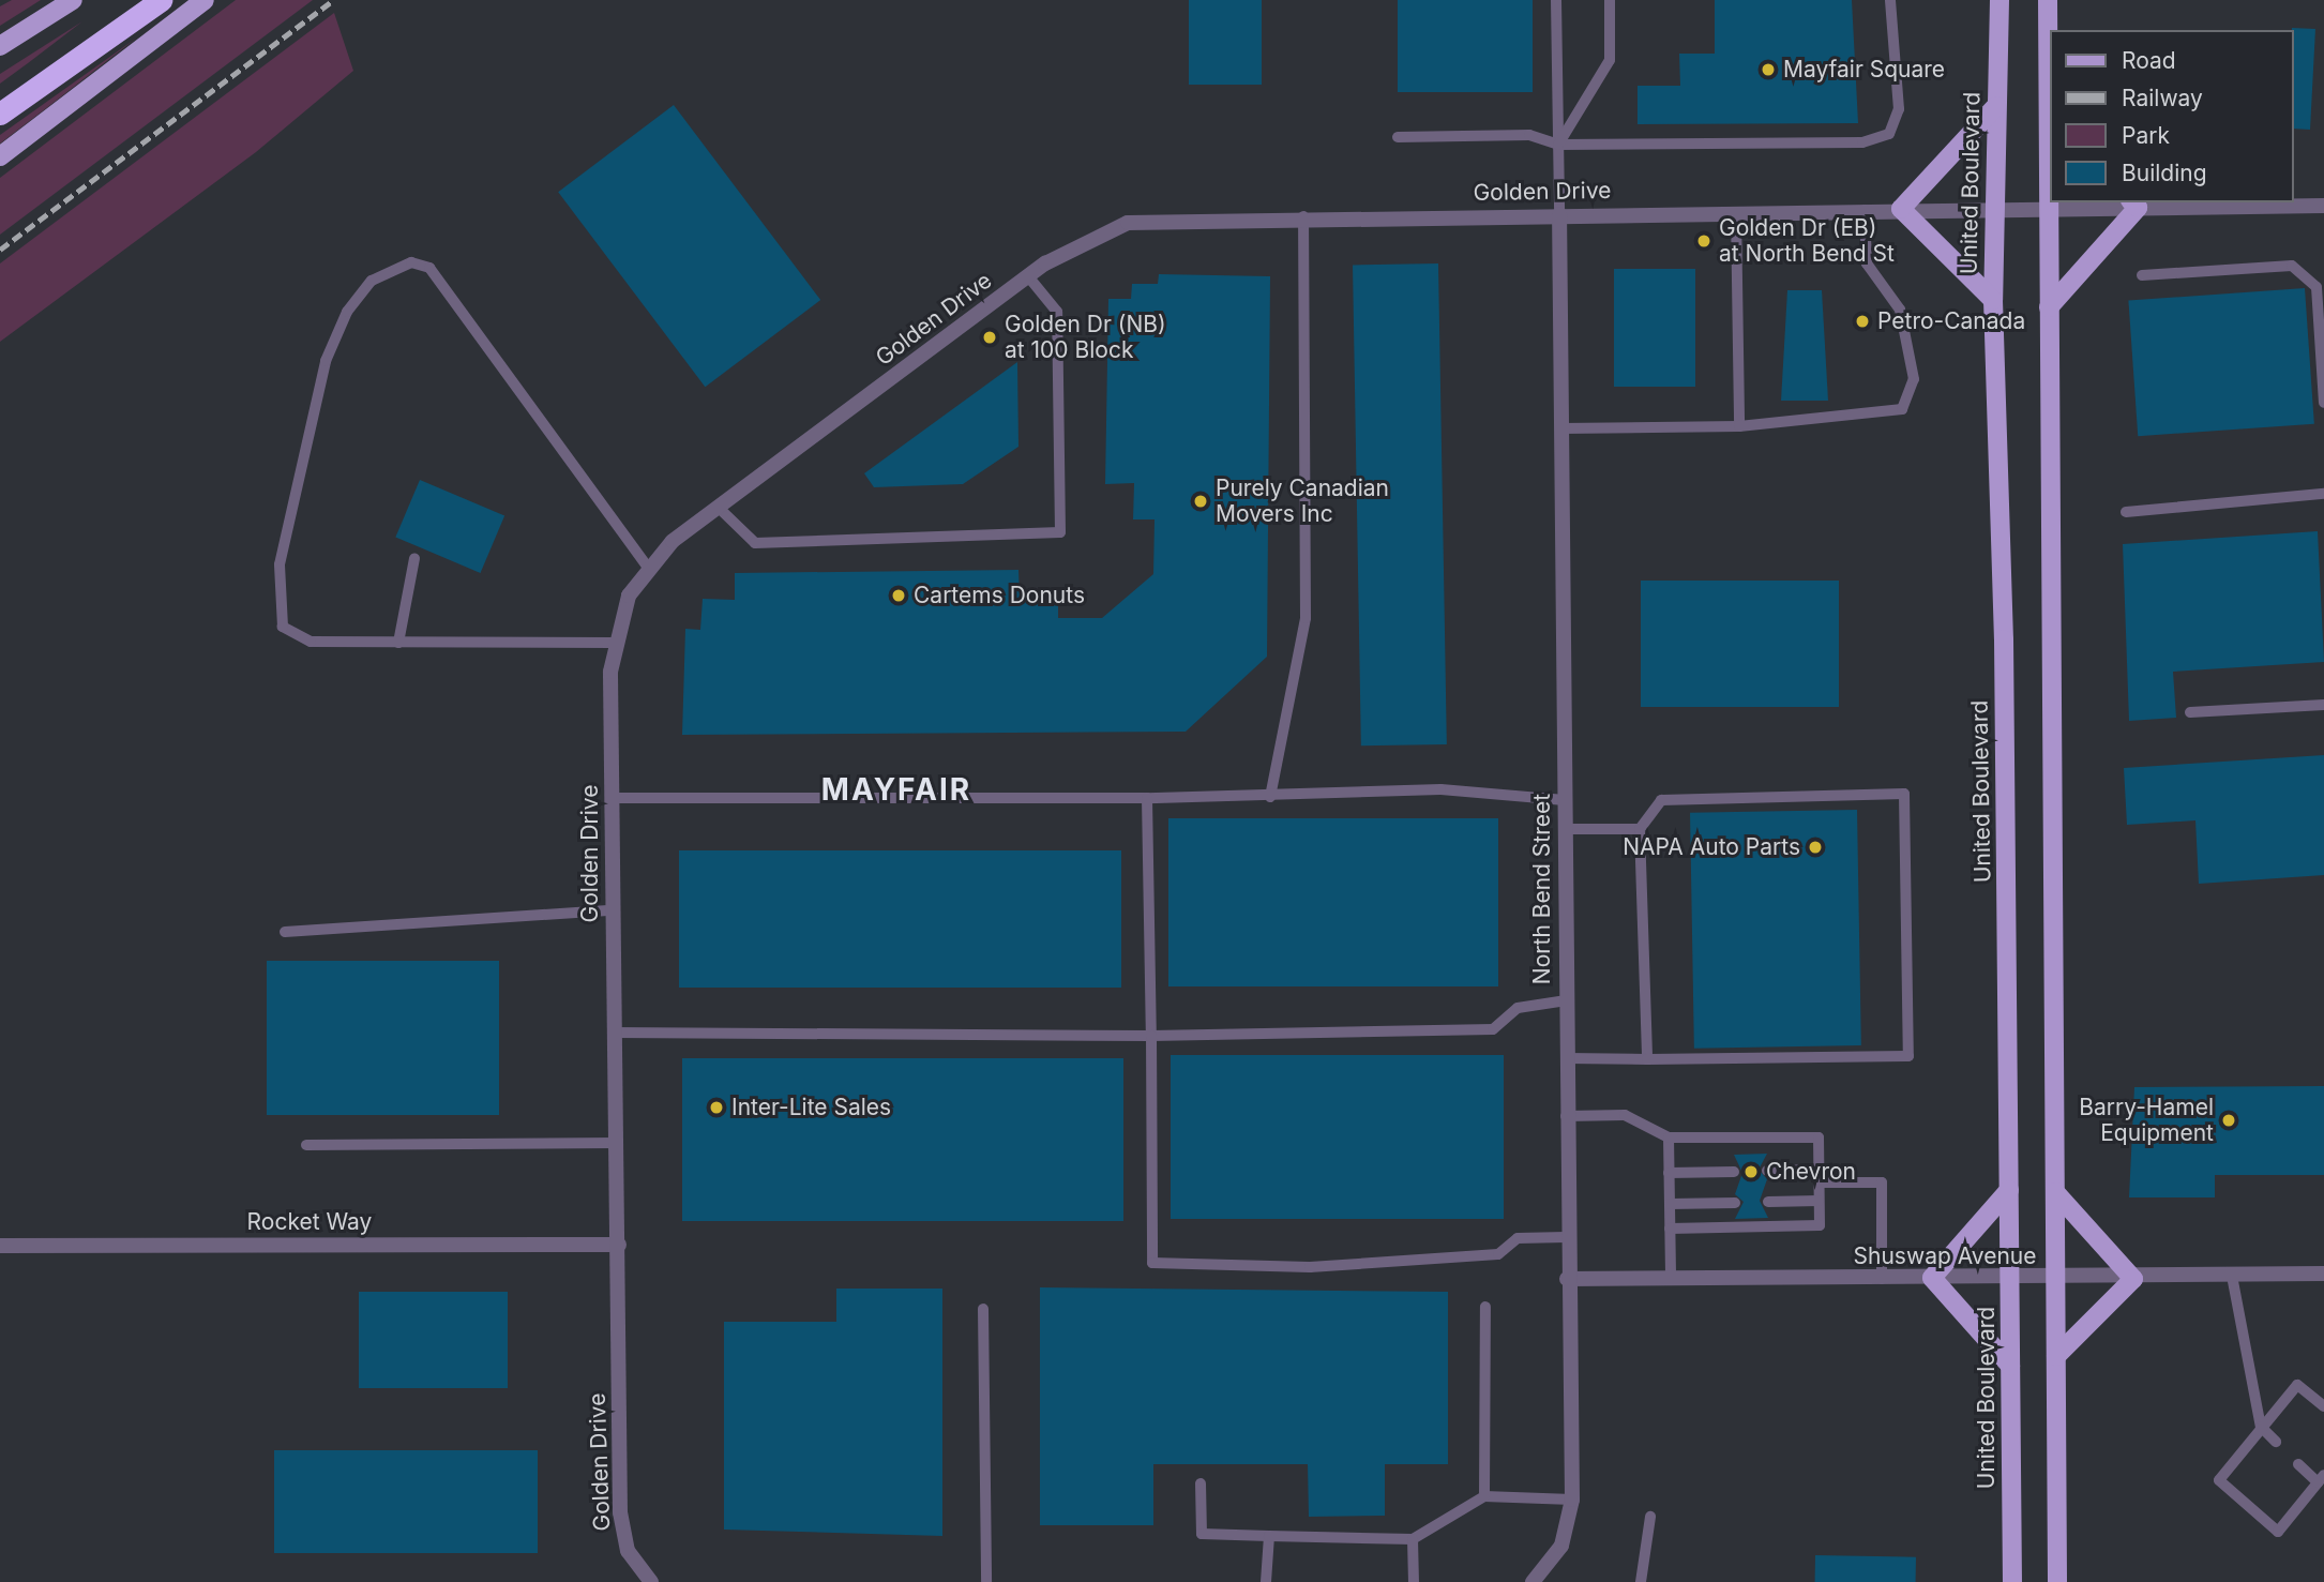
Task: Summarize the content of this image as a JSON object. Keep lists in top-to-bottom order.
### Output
{
  "streets": {
    "main road": ["United Boulevard"],
    "street": [
      "Golden Drive",
      "North Bend Street",
      "Rocket Way",
      "Shuswap Avenue"
    ]
  },
  "crossings": [
    ["United Boulevard", "Golden Drive"],
    ["United Boulevard", "Shuswap Avenue"],
    ["Golden Drive", "North Bend Street"],
    ["Golden Drive", "Rocket Way"],
    ["North Bend Street", "Shuswap Avenue"]
  ],
  "districts": ["MAYFAIR"],
  "places": [
    "Mayfair Square",
    "Golden Dr (EB) at North Bend St",
    "Petro-Canada",
    "Golden Dr (NB) at 100 Block",
    "Purely Canadian Movers Inc",
    "Cartems Donuts",
    "NAPA Auto Parts",
    "Inter-Lite Sales",
    "Barry-Hamel Equipment",
    "Chevron"
  ],
  "legend": [
    "Road",
    "Railway",
    "Park",
    "Building"
  ]
}
